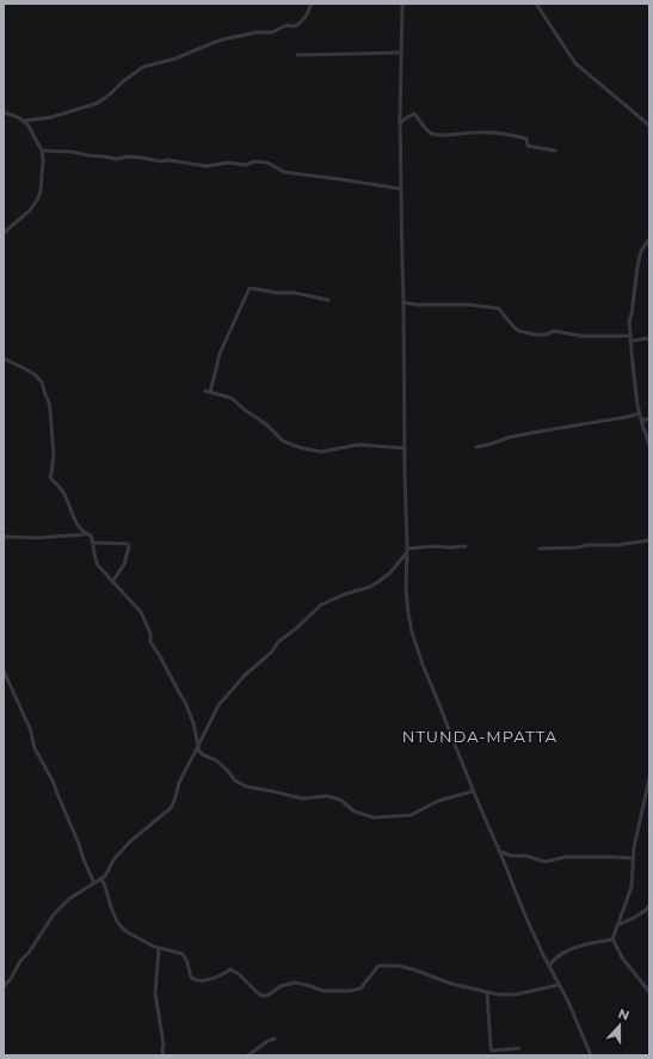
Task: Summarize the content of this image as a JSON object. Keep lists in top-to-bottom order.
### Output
{
  "districts": ["NTUNDA-MPATTA"],
  "north": "top"
}
